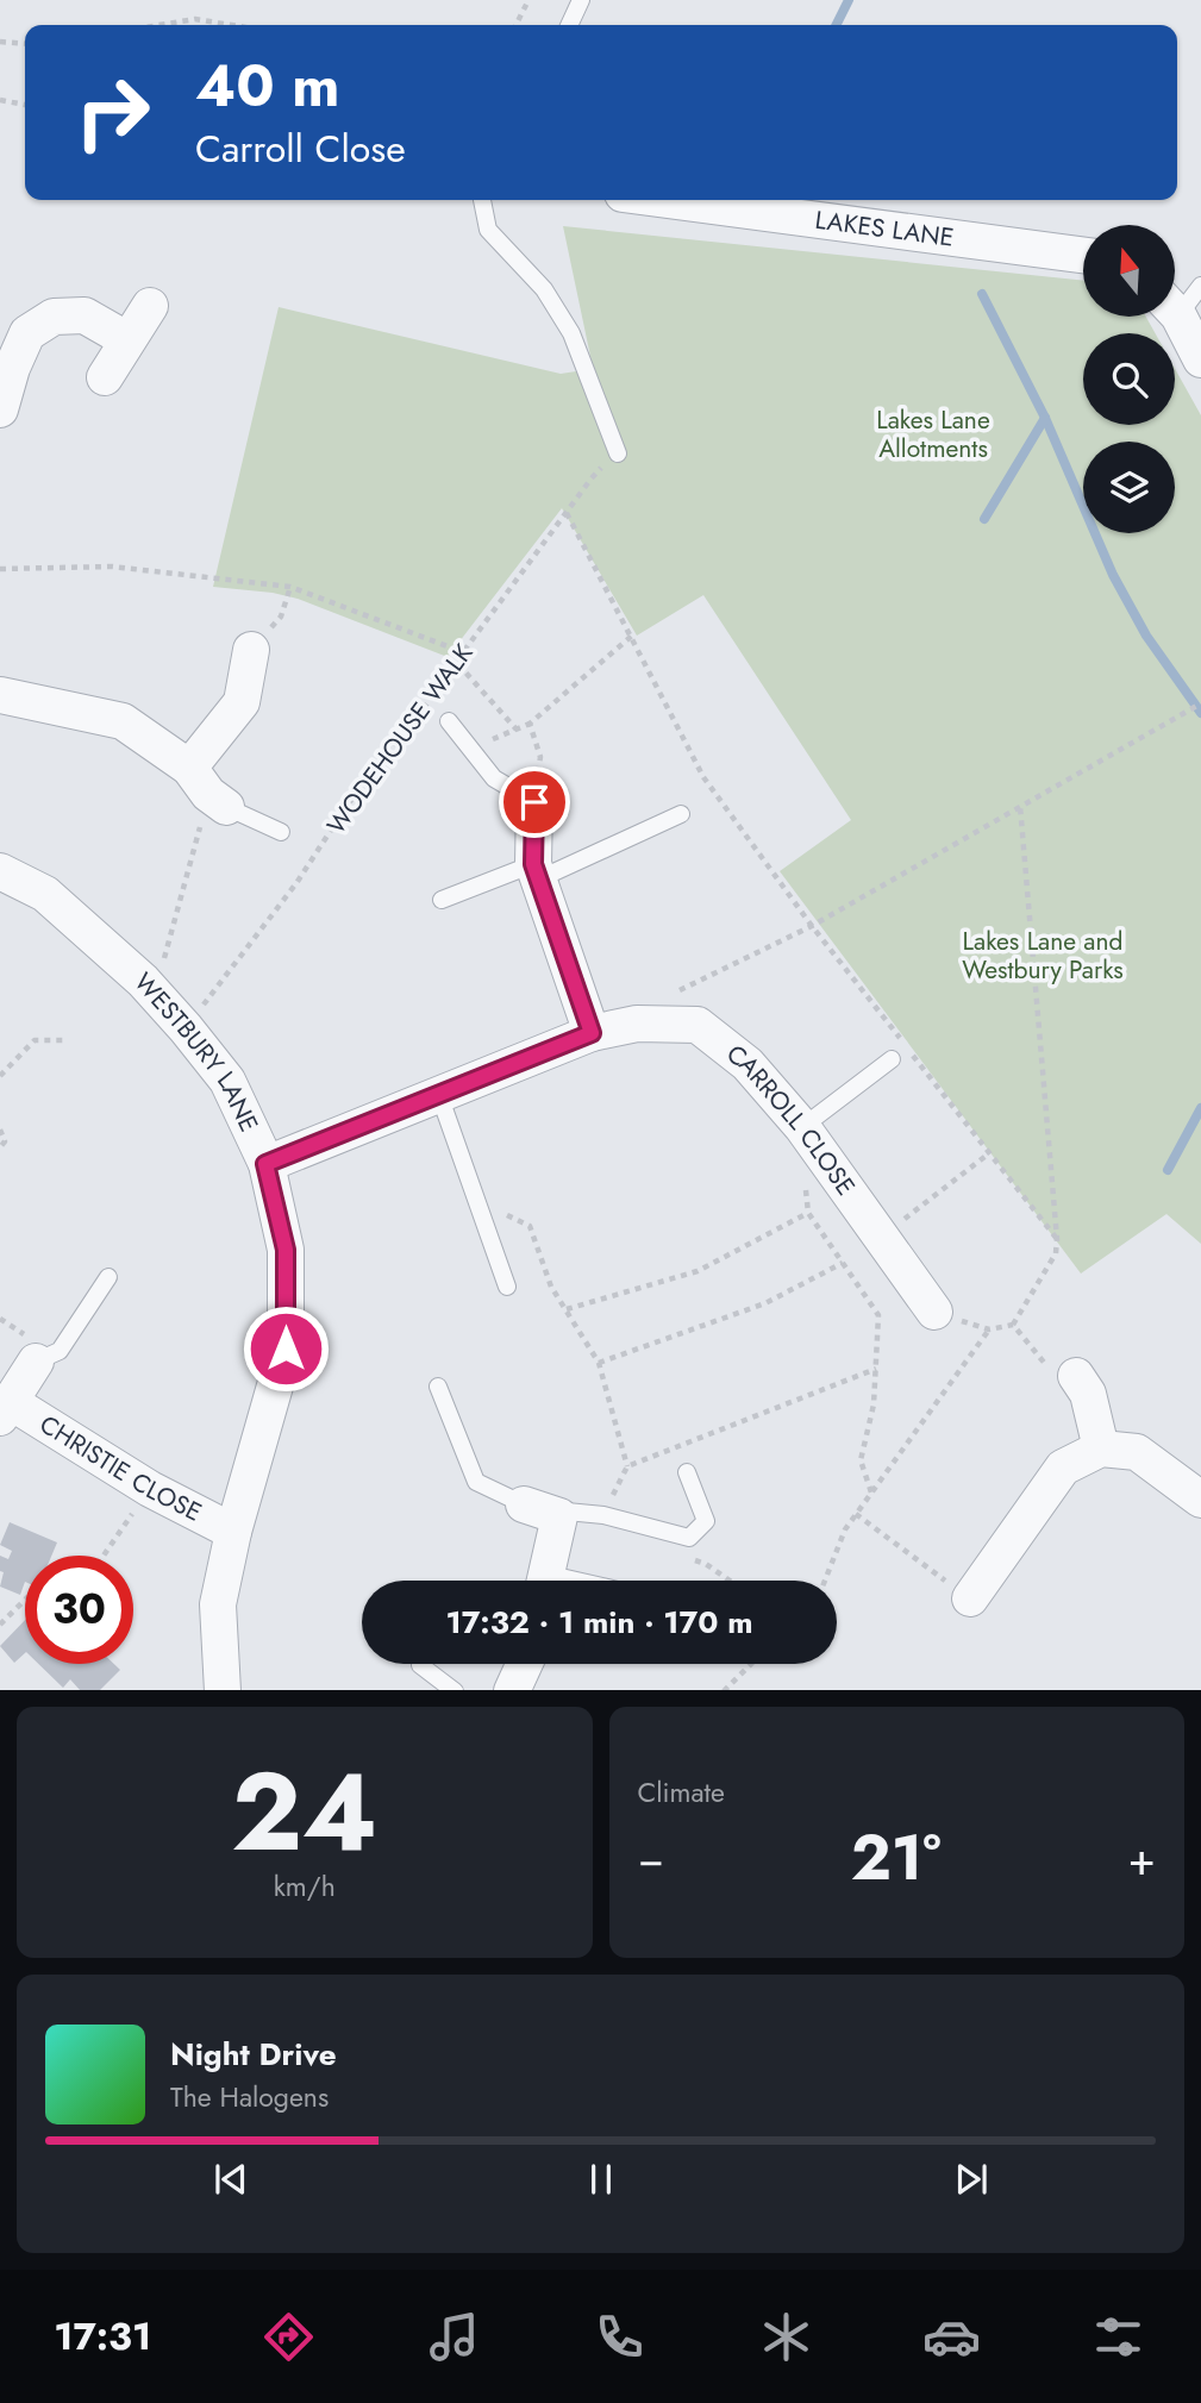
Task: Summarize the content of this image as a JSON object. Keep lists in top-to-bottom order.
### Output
{
  "streets": {
    "street": [
      "LAKES LANE",
      "WESTBURY LANE",
      "CARROLL CLOSE",
      "CHRISTIE CLOSE"
    ],
    "path": ["WODEHOUSE WALK"]
  },
  "crossings": [
    ["WODEHOUSE WALK", "WESTBURY LANE"],
    ["WESTBURY LANE", "CARROLL CLOSE"],
    ["WESTBURY LANE", "CHRISTIE CLOSE"]
  ],
  "parks": ["Lakes Lane Allotments", "Lakes Lane and Westbury Parks"],
  "north": "top",
  "page": {
    "turn": ["40 m", "Carroll Close"],
    "limit": "30",
    "trip": "17:32 · 1 min · 170 m",
    "tile": [
      ["24", "km/h"],
      "Climate"
    ],
    "heat": ["−", "21°", "+"],
    "song": ["Night Drive", "The Halogens"],
    "tabs": "17:31"
  }
}
